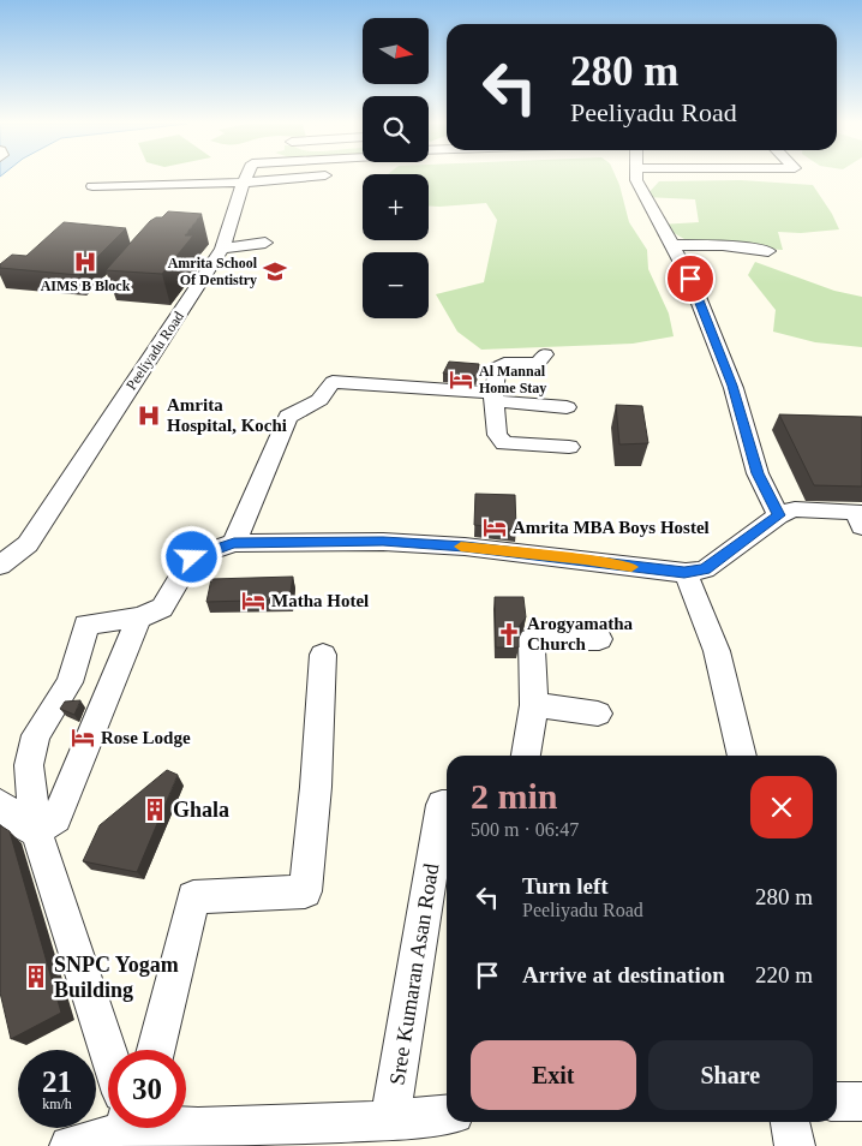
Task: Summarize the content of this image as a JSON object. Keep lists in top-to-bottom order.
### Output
{
  "streets": {
    "street": ["Peeliyadu Road", "Sree Kumaran Asan Road"]
  },
  "places": {
    "hospital": ["AIMS B Block", "Amrita Hospital, Kochi"],
    "school or university": ["Amrita School Of Dentistry"],
    "hotel": [
      "Al Mannal Home Stay",
      "Amrita MBA Boys Hostel",
      "Matha Hotel",
      "Rose Lodge"
    ],
    "church": ["Arogyamatha Church"],
    "building": ["Ghala", "SNPC Yogam Building"]
  },
  "north": "right",
  "page": {
    "map_buttons": ["+", "−"],
    "turn": ["280 m", "Peeliyadu Road"],
    "heading": ["2 min", "500 m · 06:47"],
    "list": [
      {
        "name": "Turn left",
        "note": "Peeliyadu Road",
        "value": "280 m"
      },
      {
        "name": "Arrive at destination",
        "value": "220 m"
      }
    ],
    "buttons": ["Exit", "Share"],
    "speed": "21 km/h",
    "limit": "30"
  }
}
